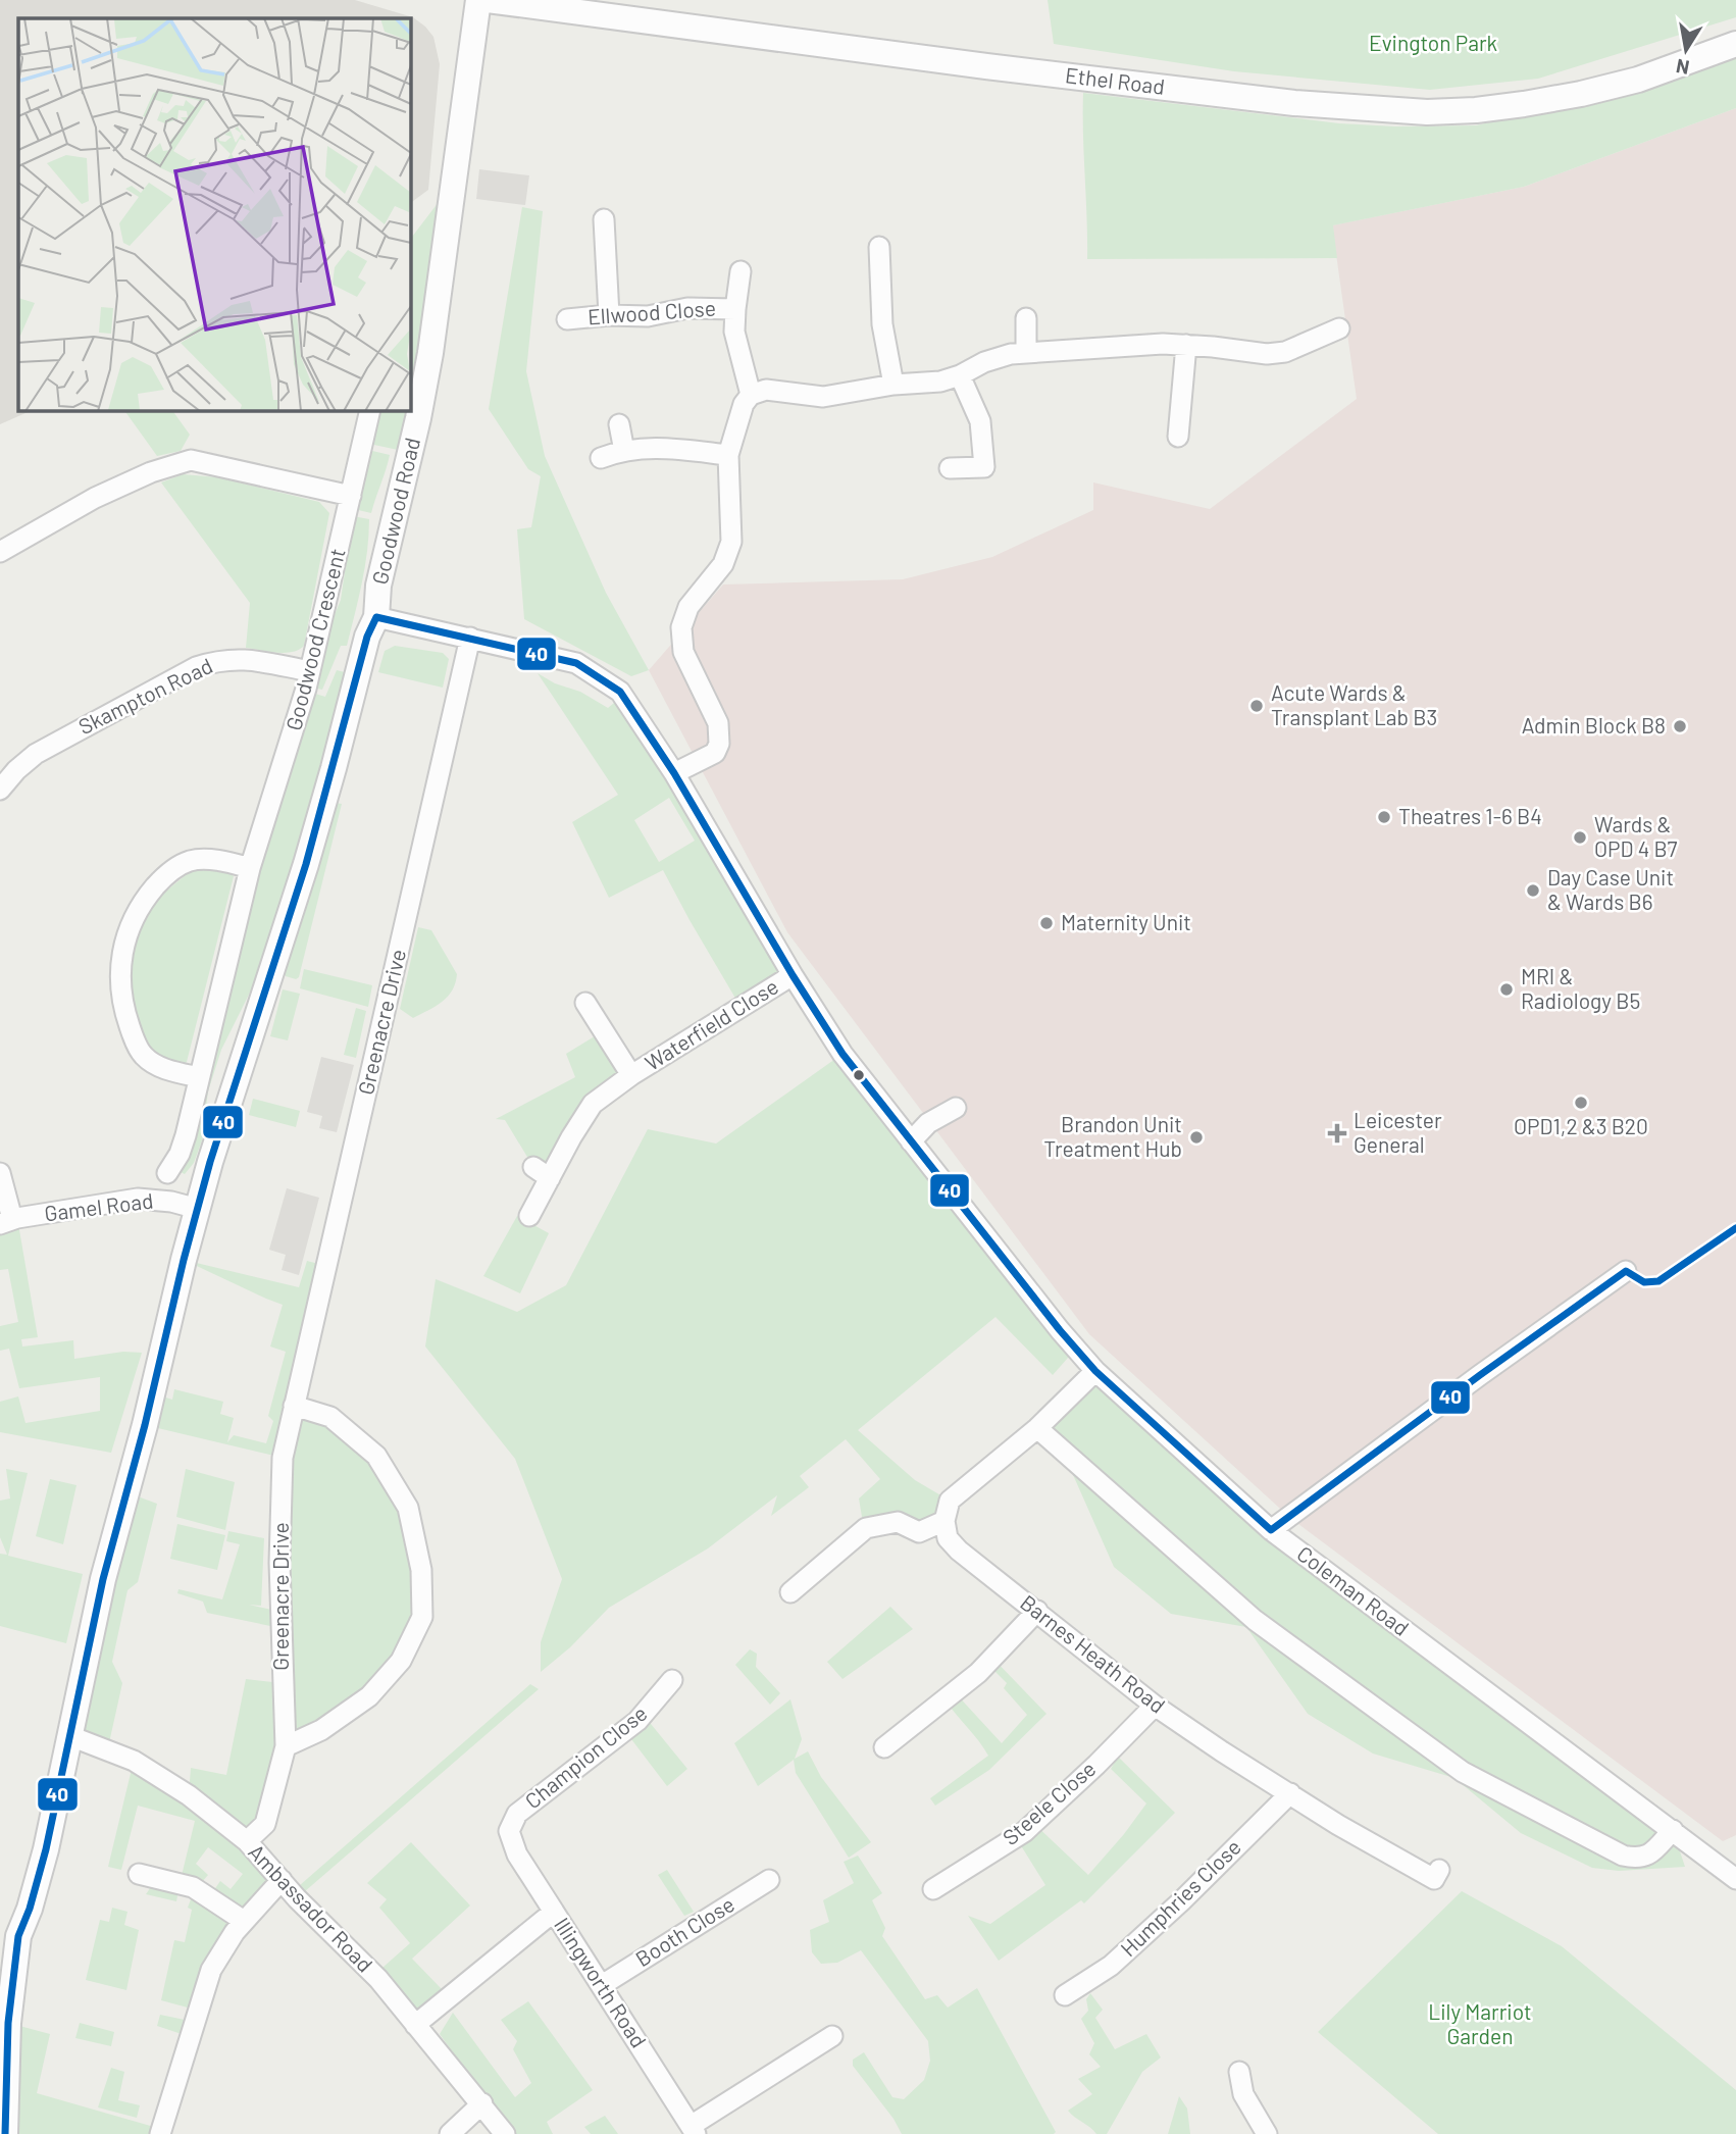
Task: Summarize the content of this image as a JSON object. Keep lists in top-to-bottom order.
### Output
{
  "streets": {
    "street": [
      "Ethel Road",
      "Ellwood Close",
      "Goodwood Road",
      "Goodwood Crescent",
      "Skampton Road",
      "Greenacre Drive",
      "Waterfield Close",
      "Gamel Road",
      "Coleman Road",
      "Barnes Heath Road",
      "Champion Close",
      "Steele Close",
      "Humphries Close",
      "Ambassador Road",
      "Booth Close",
      "Illingworth Road"
    ]
  },
  "crossings": [
    ["Goodwood Road", "Gamel Road"],
    ["Goodwood Road", "Coleman Road"],
    ["Goodwood Road", "Ambassador Road"],
    ["Goodwood Crescent", "Skampton Road"],
    ["Greenacre Drive", "Coleman Road"],
    ["Greenacre Drive", "Ambassador Road"],
    ["Waterfield Close", "Coleman Road"],
    ["Barnes Heath Road", "Steele Close"],
    ["Barnes Heath Road", "Humphries Close"],
    ["Champion Close", "Illingworth Road"],
    ["Ambassador Road", "Illingworth Road"],
    ["Booth Close", "Illingworth Road"]
  ],
  "parks": ["Evington Park", "Lily Marriot Garden"],
  "places": {
    "other": [
      "Acute Wards & Transplant Lab B3",
      "Admin Block B8",
      "Theatres 1-6 B4",
      "Wards & OPD 4 B7",
      "Day Case Unit & Wards B6",
      "Maternity Unit",
      "MRI & Radiology B5",
      "OPD1,2 &3 B20",
      "Brandon Unit Treatment Hub"
    ],
    "health": ["Leicester General"]
  },
  "lines": ["transit line 40"],
  "north": "bottom"
}
